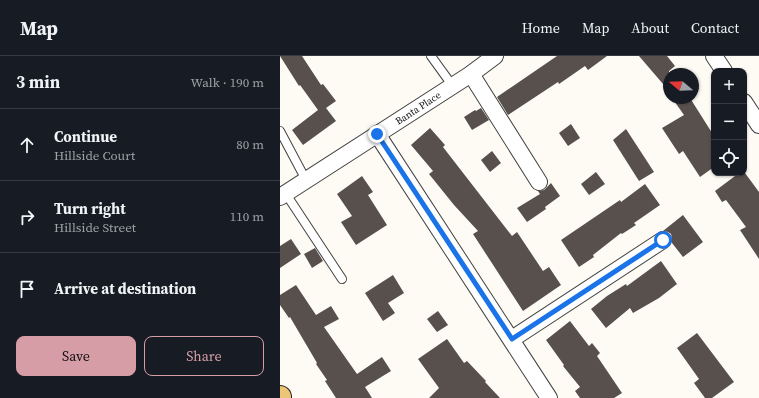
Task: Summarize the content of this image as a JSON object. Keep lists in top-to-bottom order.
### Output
{
  "streets": {
    "street": ["Banta Place"]
  },
  "north": "left",
  "page": {
    "header": "Map",
    "nav": [
      "Home",
      "Map",
      "About",
      "Contact"
    ],
    "heading": ["3 min", "Walk · 190 m"],
    "map_buttons": ["+", "−"],
    "list": [
      ["Continue", "Hillside Court", "80 m"],
      ["Turn right", "Hillside Street", "110 m"],
      "Arrive at destination"
    ],
    "buttons": ["Save", "Share"]
  }
}
